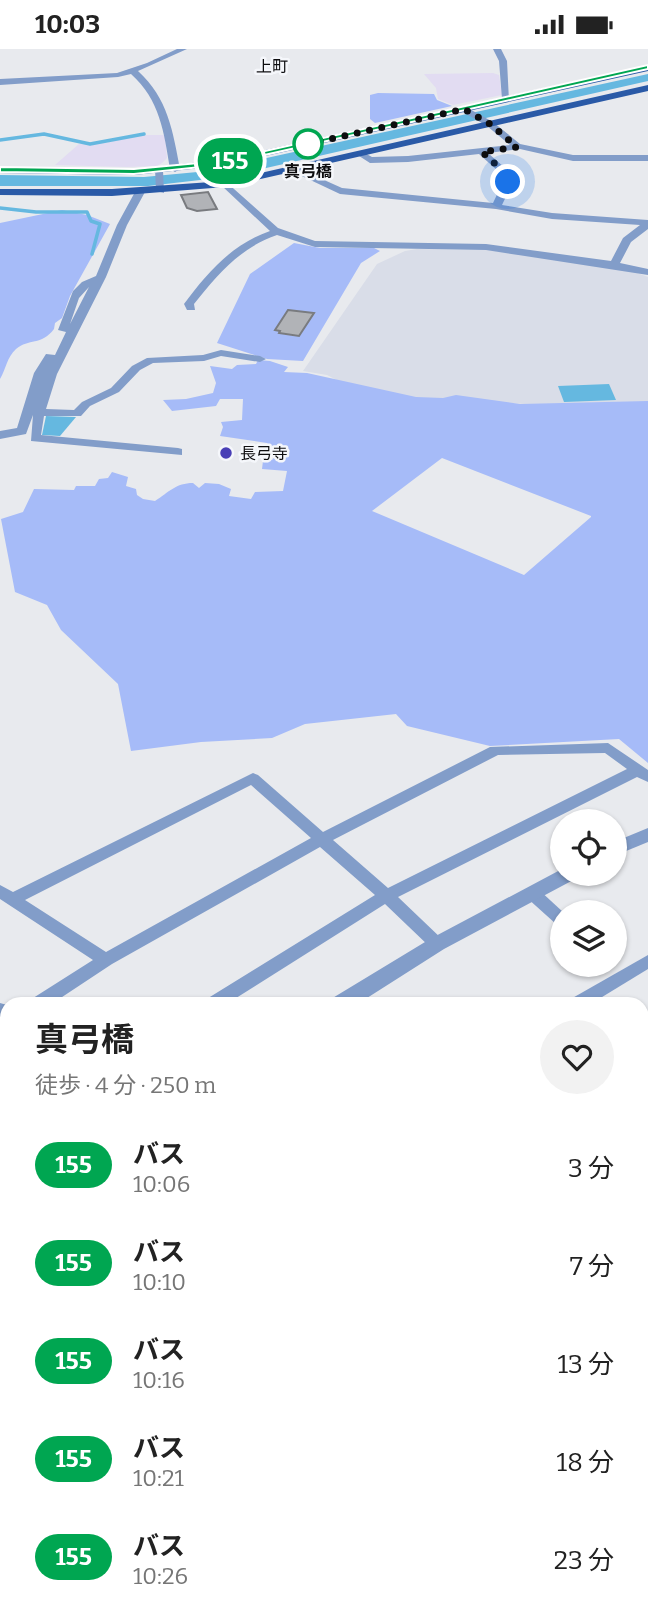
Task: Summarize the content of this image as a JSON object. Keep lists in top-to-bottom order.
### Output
{
  "districts": ["上町"],
  "places": ["真弓橋", "長弓寺"],
  "lines": ["bus line 155"],
  "page": {
    "status": "10:03",
    "on_map": "155",
    "heading": ["真弓橋", "徒歩 · 4 分 · 250 m"],
    "list": [
      {
        "mark": "155",
        "name": "バス",
        "note": "10:06",
        "value": "3 分"
      },
      {
        "mark": "155",
        "name": "バス",
        "note": "10:10",
        "value": "7 分"
      },
      {
        "mark": "155",
        "name": "バス",
        "note": "10:16",
        "value": "13 分"
      },
      {
        "mark": "155",
        "name": "バス",
        "note": "10:21",
        "value": "18 分"
      },
      {
        "mark": "155",
        "name": "バス",
        "note": "10:26",
        "value": "23 分"
      }
    ]
  }
}
